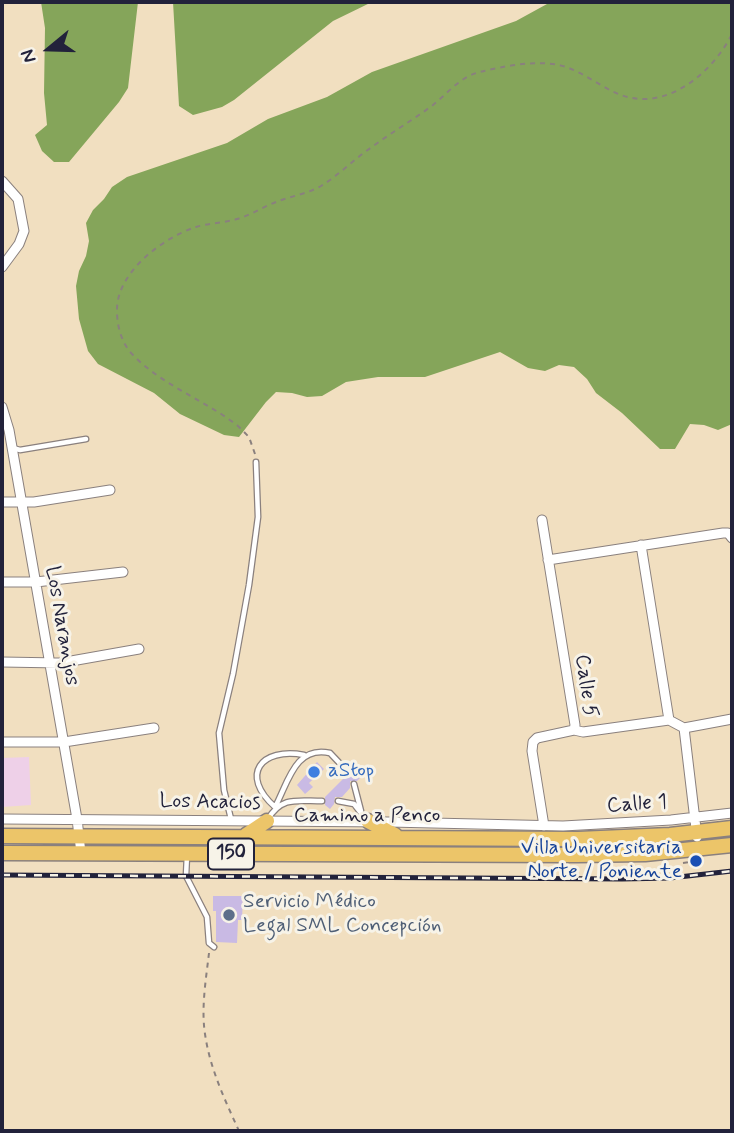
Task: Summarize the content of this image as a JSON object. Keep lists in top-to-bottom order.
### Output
{
  "streets": {
    "highway": ["Camino a Penco", "150"],
    "street": [
      "Los Naranjos",
      "Calle 5",
      "Los Acacios",
      "Calle 1"
    ]
  },
  "crossings": [
    ["Los Naranjos", "Los Acacios"],
    ["Los Naranjos", "Camino a Penco"],
    ["Calle 5", "Los Acacios"],
    ["Calle 5", "Calle 1"],
    ["Los Acacios", "Calle 1"],
    ["Calle 1", "Camino a Penco"]
  ],
  "places": ["aStop", "Villa Universitaria Norte / Poniente", "Servicio Médico Legal SML Concepción"],
  "north": "left"
}
